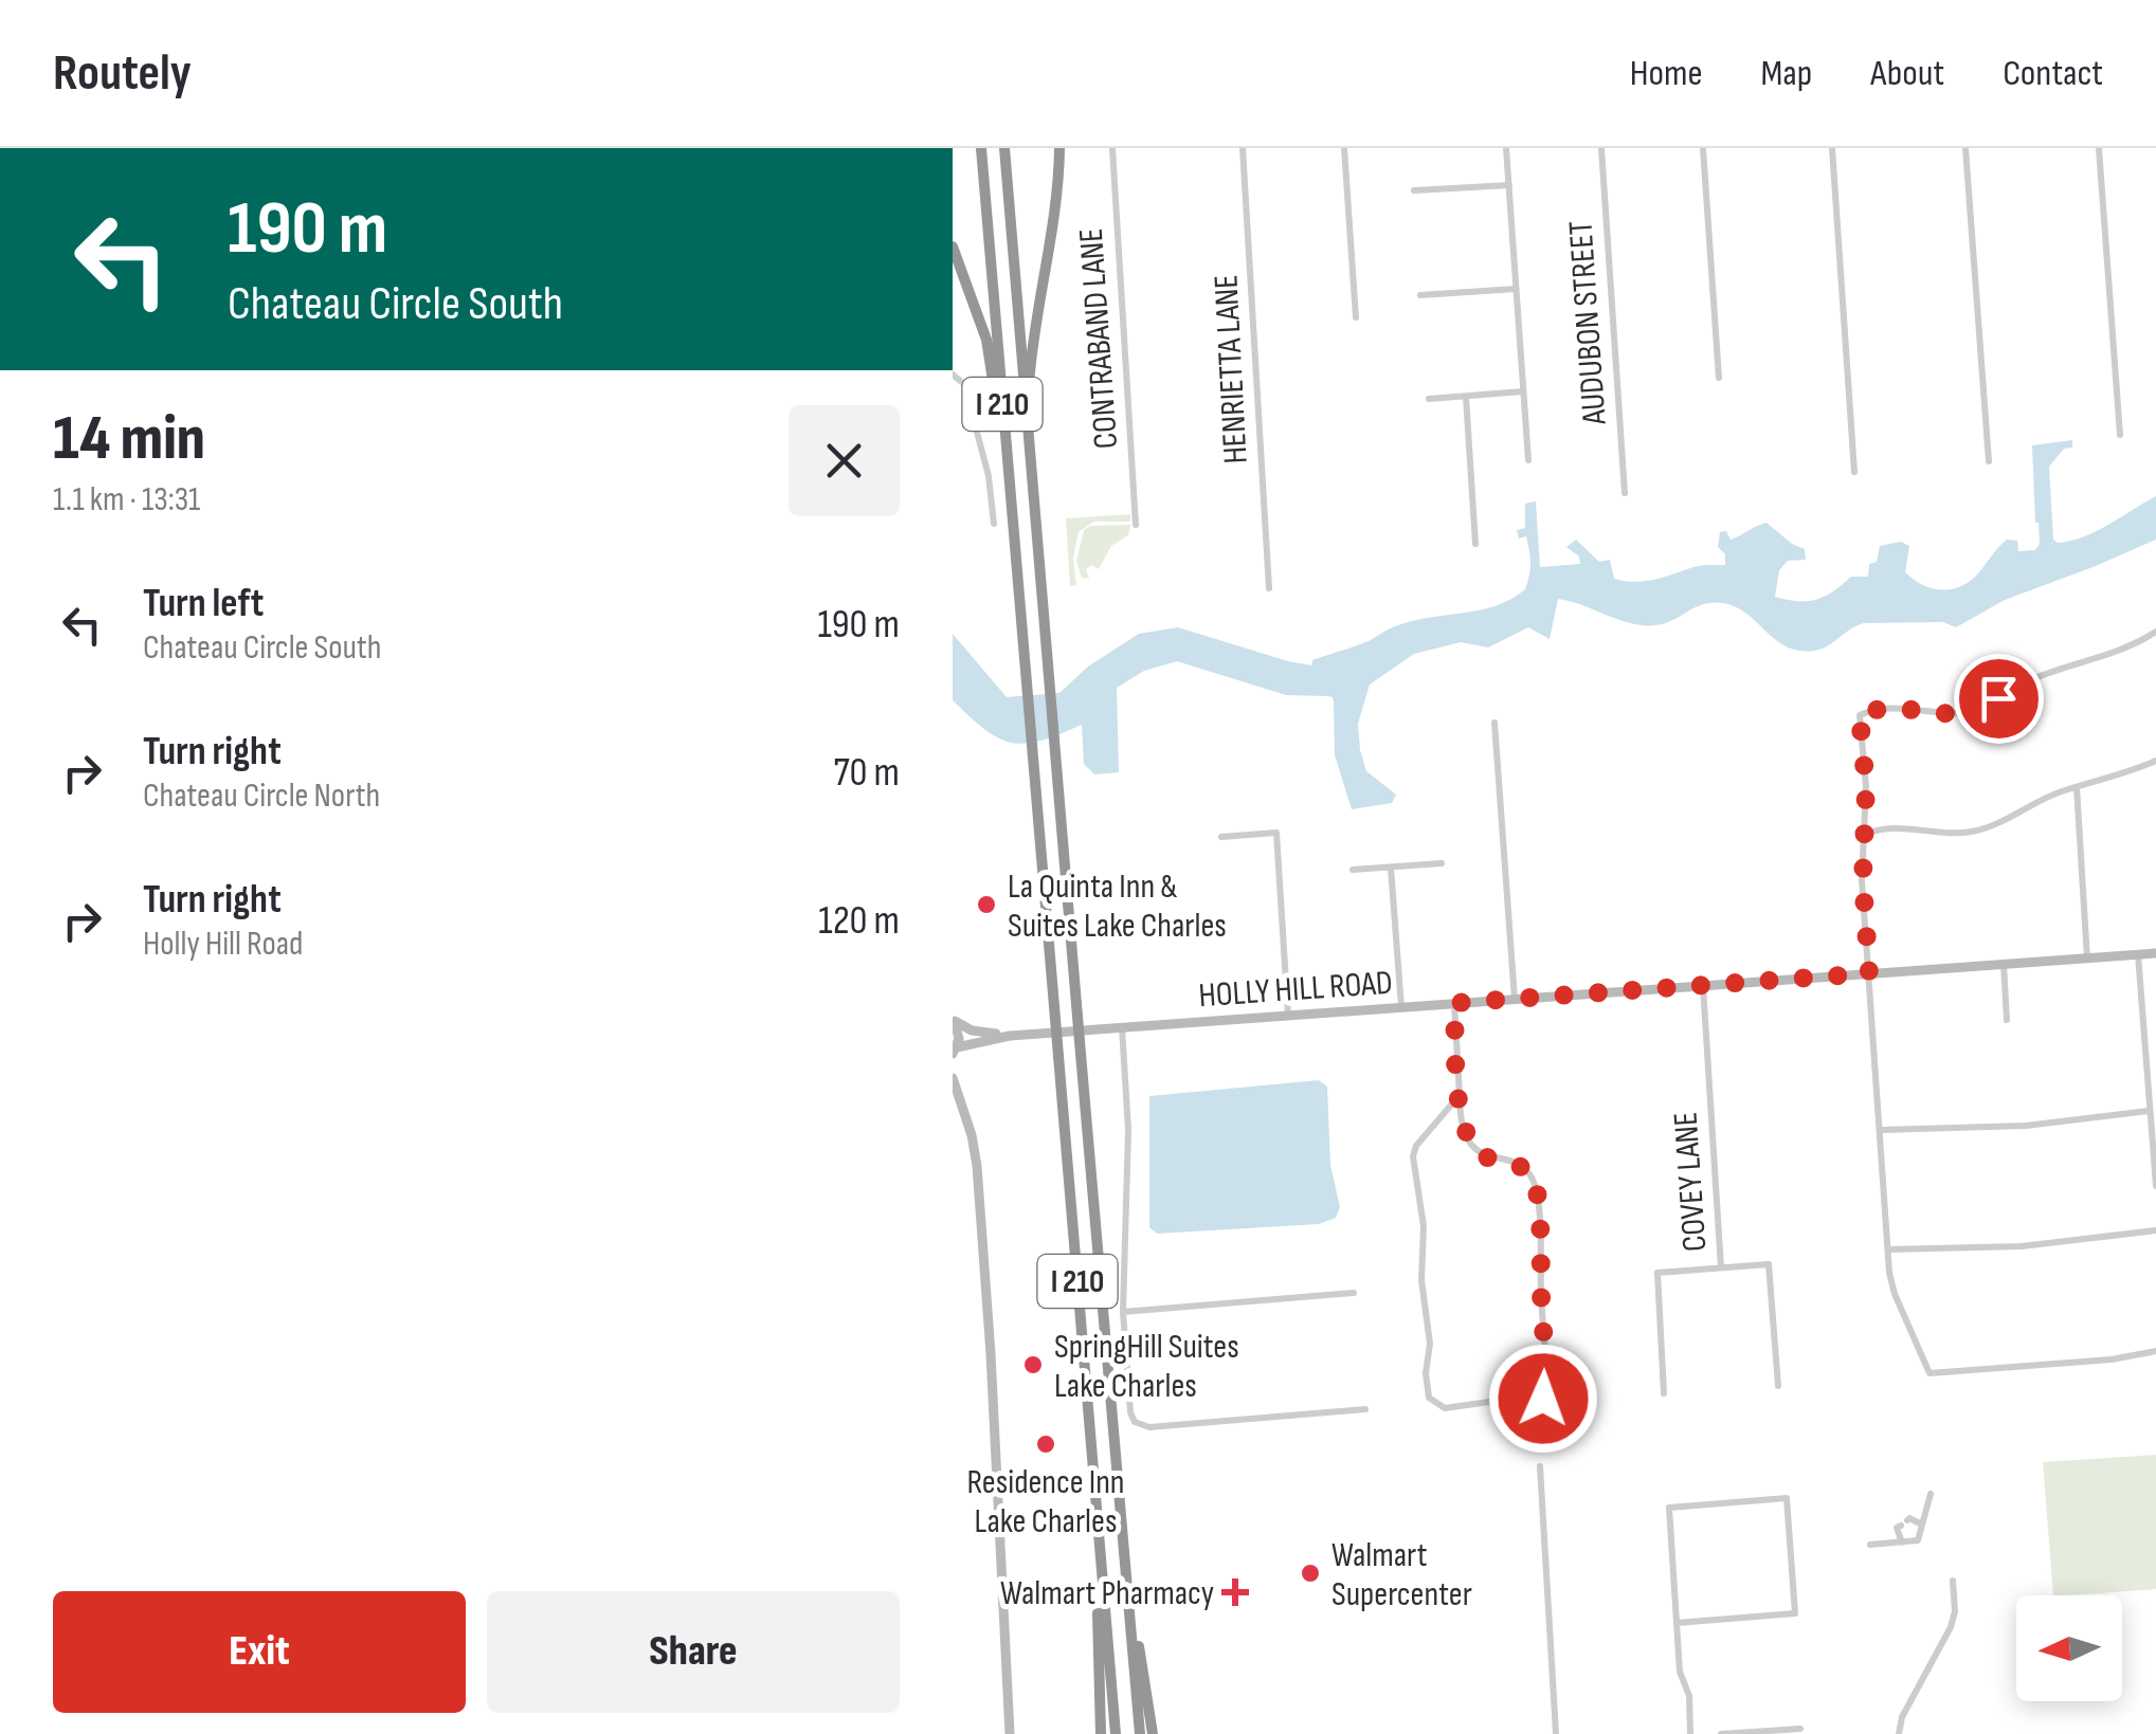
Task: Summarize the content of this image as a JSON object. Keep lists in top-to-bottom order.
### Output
{
  "streets": {
    "highway": ["I 210"],
    "street": [
      "AUDUBON STREET",
      "CONTRABAND LANE",
      "HENRIETTA LANE",
      "HOLLY HILL ROAD",
      "COVEY LANE"
    ]
  },
  "crossings": [
    ["HOLLY HILL ROAD", "COVEY LANE"]
  ],
  "places": {
    "other": [
      "La Quinta Inn & Suites Lake Charles",
      "SpringHill Suites Lake Charles",
      "Residence Inn Lake Charles",
      "Walmart Supercenter"
    ],
    "health": ["Walmart Pharmacy"]
  },
  "north": "left",
  "page": {
    "header": "Routely",
    "nav": [
      "Home",
      "Map",
      "About",
      "Contact"
    ],
    "turn": ["190 m", "Chateau Circle South"],
    "heading": ["14 min", "1.1 km · 13:31"],
    "list": [
      {
        "name": "Turn left",
        "note": "Chateau Circle South",
        "value": "190 m"
      },
      {
        "name": "Turn right",
        "note": "Chateau Circle North",
        "value": "70 m"
      },
      {
        "name": "Turn right",
        "note": "Holly Hill Road",
        "value": "120 m"
      }
    ],
    "buttons": ["Exit", "Share"]
  }
}
